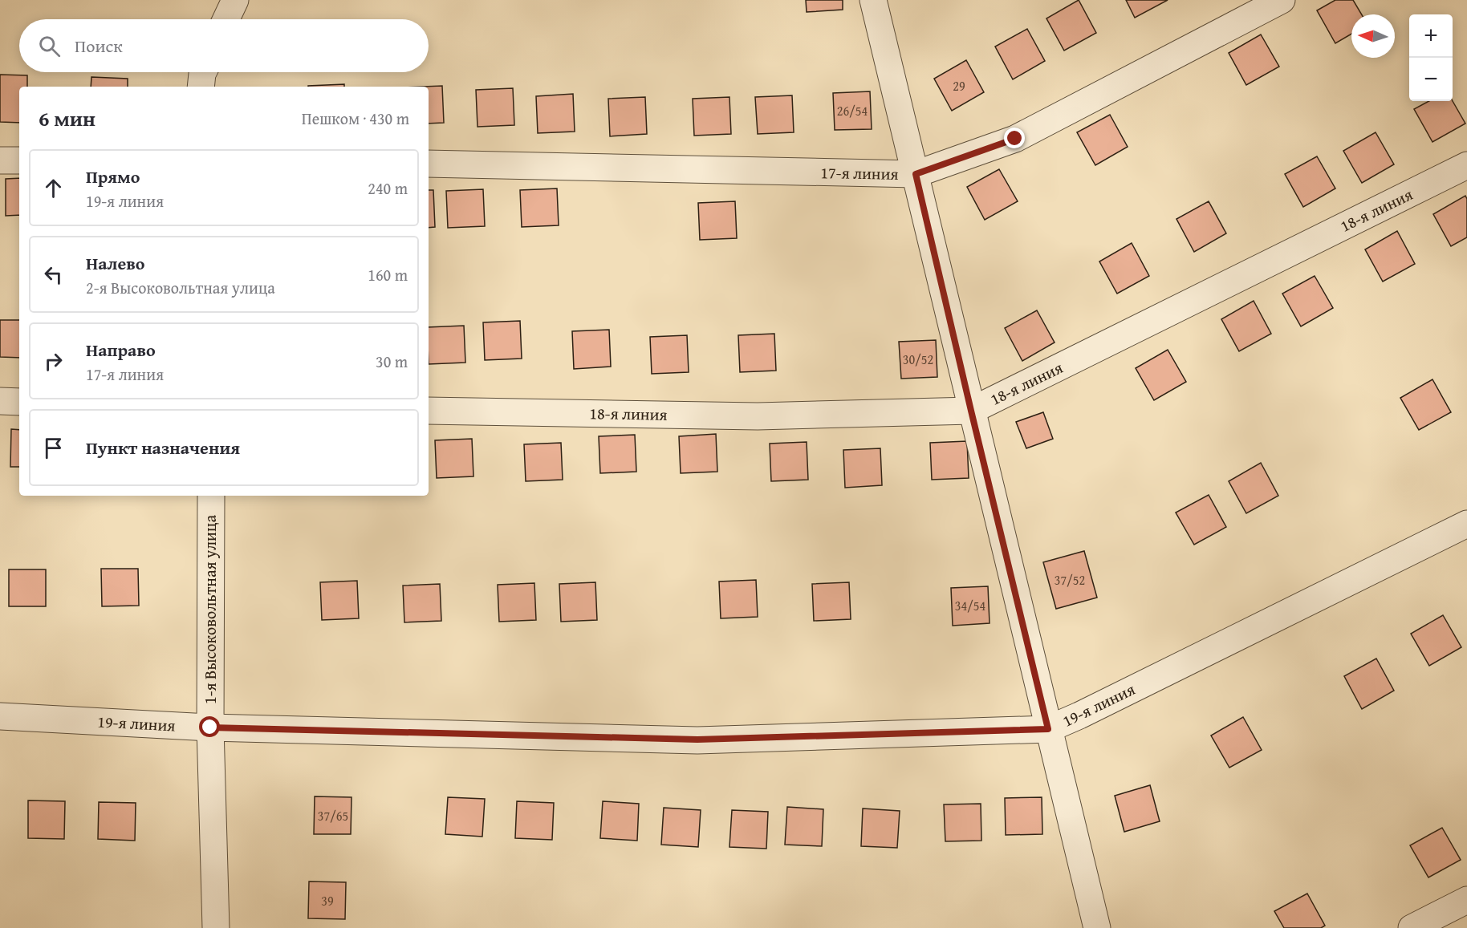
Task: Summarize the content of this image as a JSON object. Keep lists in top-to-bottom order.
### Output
{
  "streets": {
    "street": [
      "17-я линия",
      "18-я линия",
      "1-я Высоковольтная улица",
      "19-я линия"
    ]
  },
  "crossings": [
    ["1-я Высоковольтная улица", "19-я линия"]
  ],
  "house_numbers": [
    "29",
    "26/54",
    "30/52",
    "37/52",
    "34/54",
    "37/65",
    "39"
  ],
  "north": "left",
  "page": {
    "map_buttons": ["+", "−"],
    "search": "Поиск",
    "heading": ["6 мин", "Пешком · 430 m"],
    "list": [
      ["Прямо", "19-я линия", "240 m"],
      ["Налево", "2-я Высоковольтная улица", "160 m"],
      ["Направо", "17-я линия", "30 m"],
      "Пункт назначения"
    ]
  }
}
